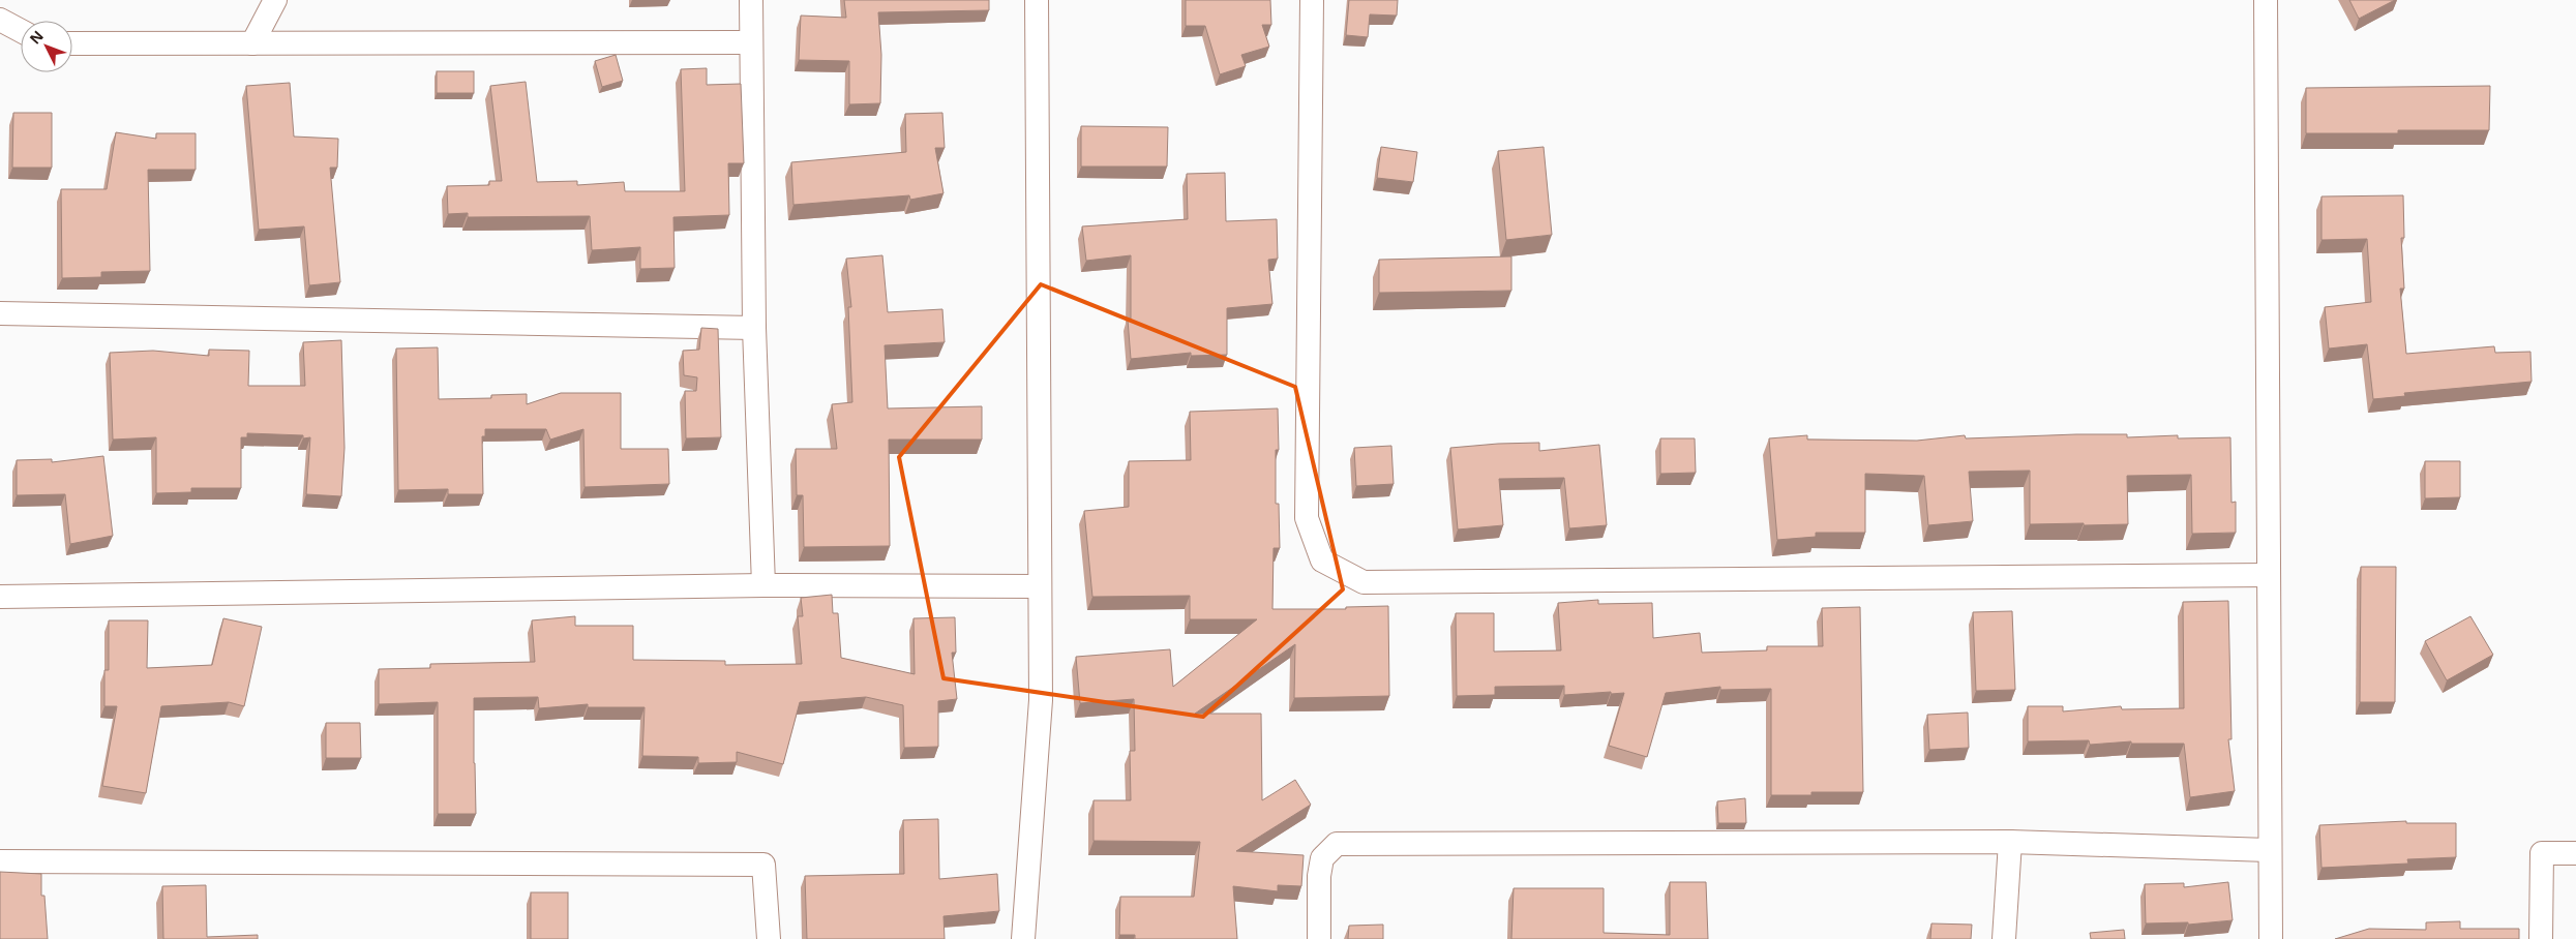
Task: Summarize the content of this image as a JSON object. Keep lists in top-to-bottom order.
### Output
{
  "north": "top left"
}
